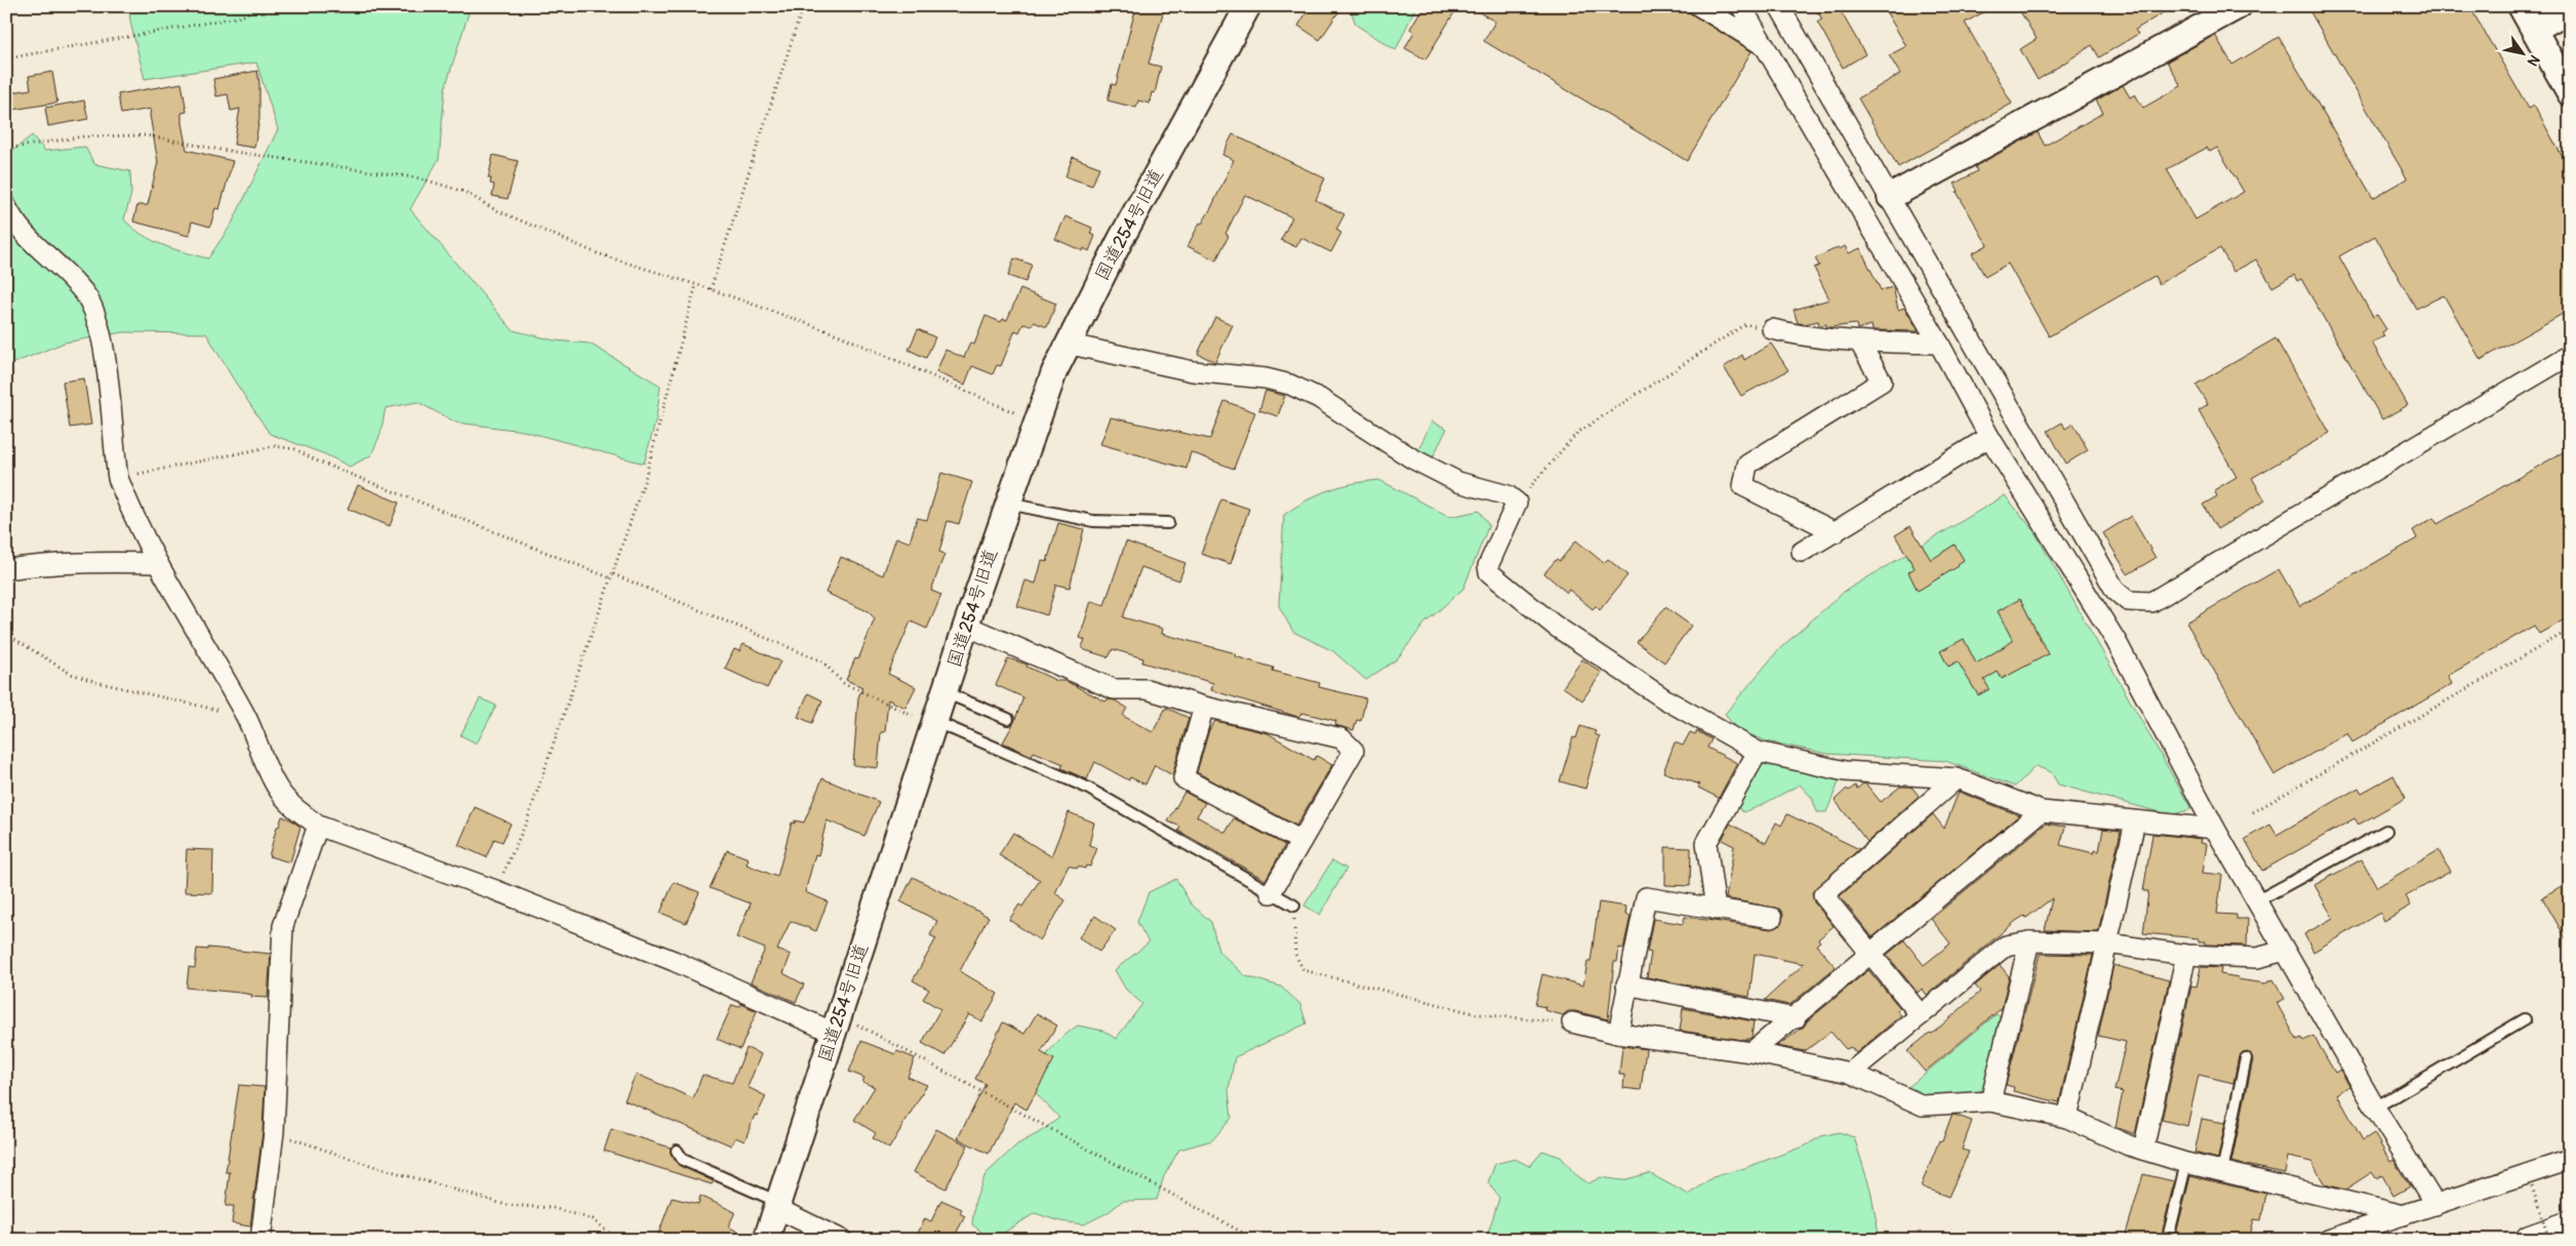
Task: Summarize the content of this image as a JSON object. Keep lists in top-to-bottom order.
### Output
{
  "streets": {
    "street": ["国道254号旧道"]
  },
  "north": "bottom right"
}
